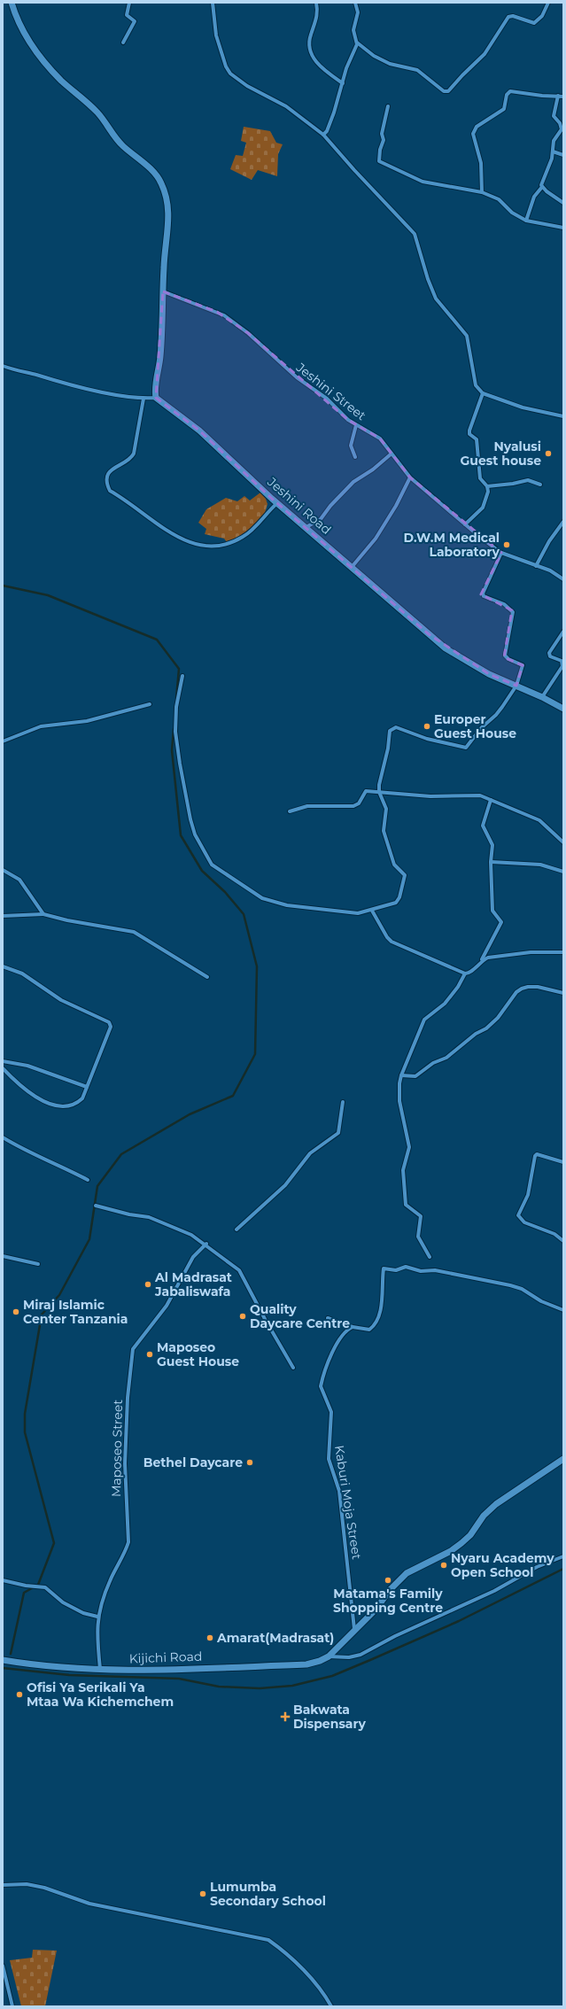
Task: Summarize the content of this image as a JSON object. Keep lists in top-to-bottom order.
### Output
{
  "streets": {
    "street": [
      "Jeshini Street",
      "Jeshini Road",
      "Maposeo Street",
      "Kaburi Moja Street",
      "Kijichi Road"
    ]
  },
  "crossings": [
    ["Maposeo Street", "Kijichi Road"]
  ],
  "places": {
    "other": [
      "Nyalusi Guest house",
      "D.W.M Medical Laboratory",
      "Europer Guest House",
      "Al Madrasat Jabaliswafa",
      "Miraj Islamic Center Tanzania",
      "Quality Daycare Centre",
      "Maposeo Guest House",
      "Bethel Daycare",
      "Nyaru Academy Open School",
      "Matama's Family Shopping Centre",
      "Amarat(Madrasat)",
      "Ofisi Ya Serikali Ya Mtaa Wa Kichemchem",
      "Lumumba Secondary School"
    ],
    "health": ["Bakwata Dispensary"]
  }
}
